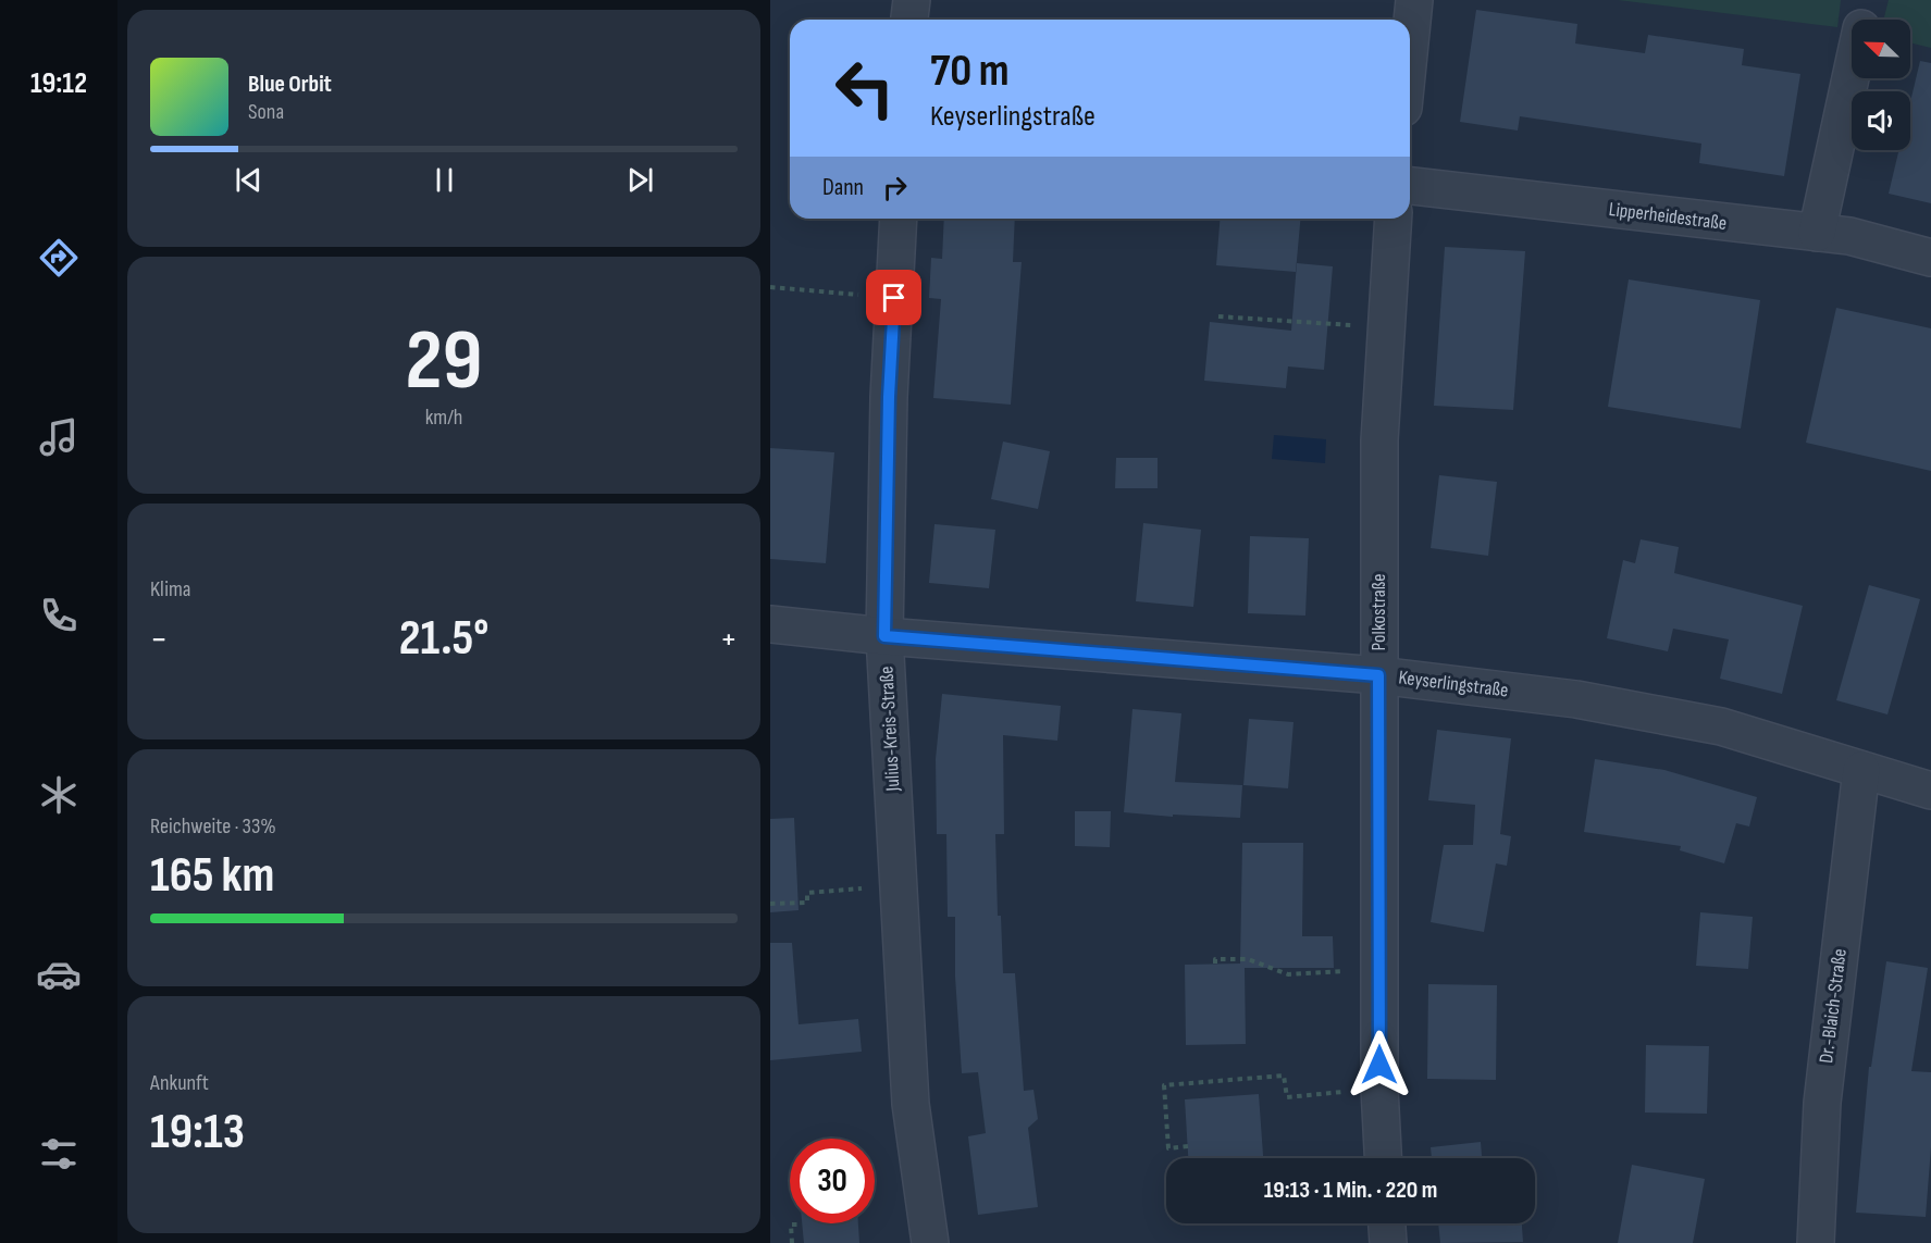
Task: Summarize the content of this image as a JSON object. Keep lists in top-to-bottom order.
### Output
{
  "streets": {
    "street": [
      "Lipperheidestraße",
      "Polkostraße",
      "Keyserlingstraße",
      "Julius-Kreis-Straße",
      "Dr.-Blaich-Straße"
    ]
  },
  "crossings": [
    ["Polkostraße", "Keyserlingstraße"],
    ["Keyserlingstraße", "Julius-Kreis-Straße"],
    ["Keyserlingstraße", "Dr.-Blaich-Straße"]
  ],
  "north": "top left",
  "page": {
    "tabs": "19:12",
    "turn": ["70 m", "Keyserlingstraße"],
    "song": ["Blue Orbit", "Sona"],
    "then": "Dann",
    "tile": [
      ["29", "km/h"],
      "Klima",
      ["Reichweite · 33%", "165 km"],
      ["Ankunft", "19:13"]
    ],
    "heat": ["−", "21.5°", "+"],
    "limit": "30",
    "trip": "19:13 · 1 Min. · 220 m"
  }
}
